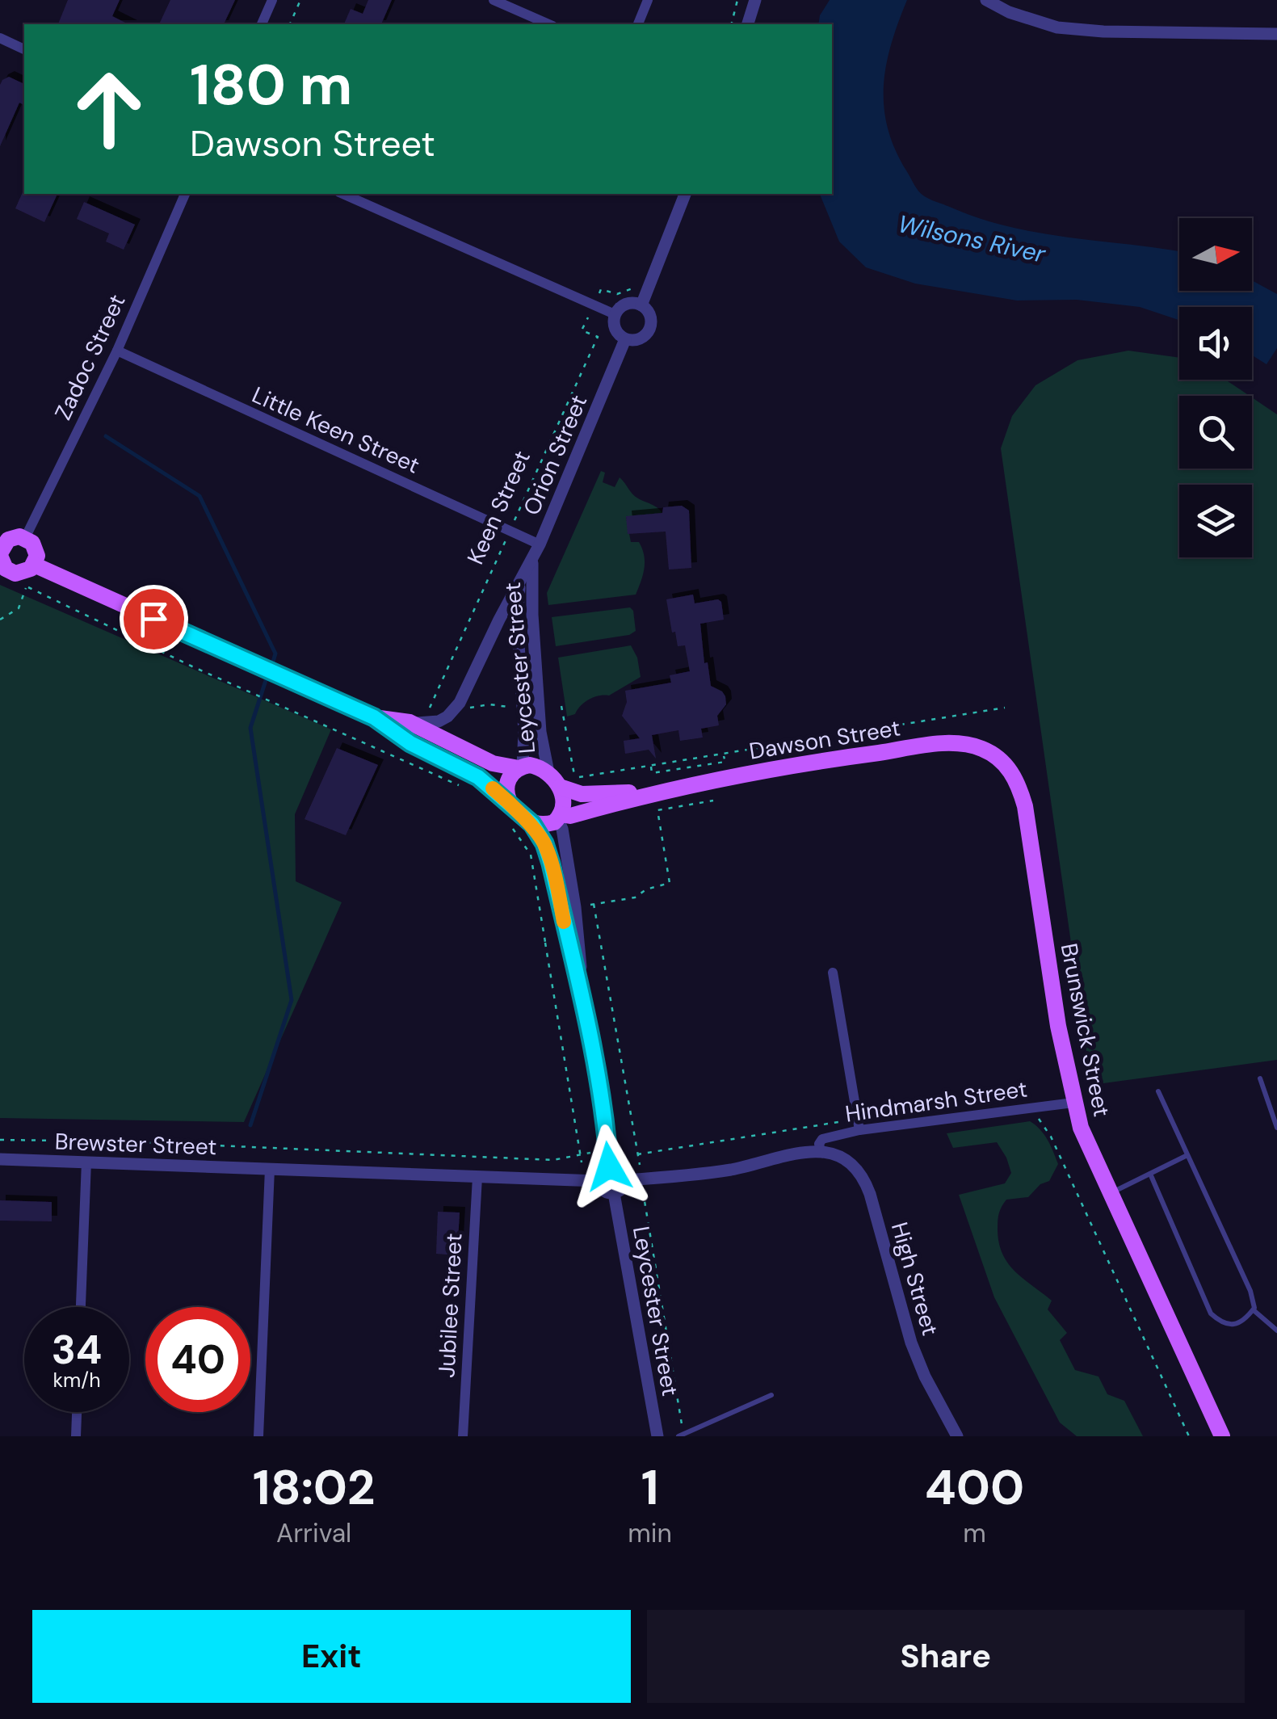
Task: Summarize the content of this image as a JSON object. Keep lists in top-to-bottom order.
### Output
{
  "streets": {
    "main road": ["Dawson Street", "Brunswick Street"],
    "street": [
      "Zadoc Street",
      "Little Keen Street",
      "Orion Street",
      "Leycester Street",
      "Hindmarsh Street",
      "Brewster Street",
      "High Street",
      "Jubilee Street"
    ],
    "path": ["Keen Street"]
  },
  "crossings": [
    ["Zadoc Street", "Little Keen Street"],
    ["Little Keen Street", "Orion Street"],
    ["Little Keen Street", "Keen Street"],
    ["Orion Street", "Leycester Street"],
    ["Orion Street", "Dawson Street"],
    ["Leycester Street", "Dawson Street"],
    ["Leycester Street", "Hindmarsh Street"],
    ["Dawson Street", "Brunswick Street"],
    ["Brunswick Street", "Hindmarsh Street"],
    ["Hindmarsh Street", "High Street"]
  ],
  "water": ["Wilsons River"],
  "north": "right",
  "page": {
    "turn": ["180 m", "Dawson Street"],
    "speed": "34 km/h",
    "limit": "40",
    "eta": [
      "18:02",
      "Arrival",
      "1",
      "min",
      "400",
      "m"
    ],
    "buttons": ["Exit", "Share"]
  }
}
